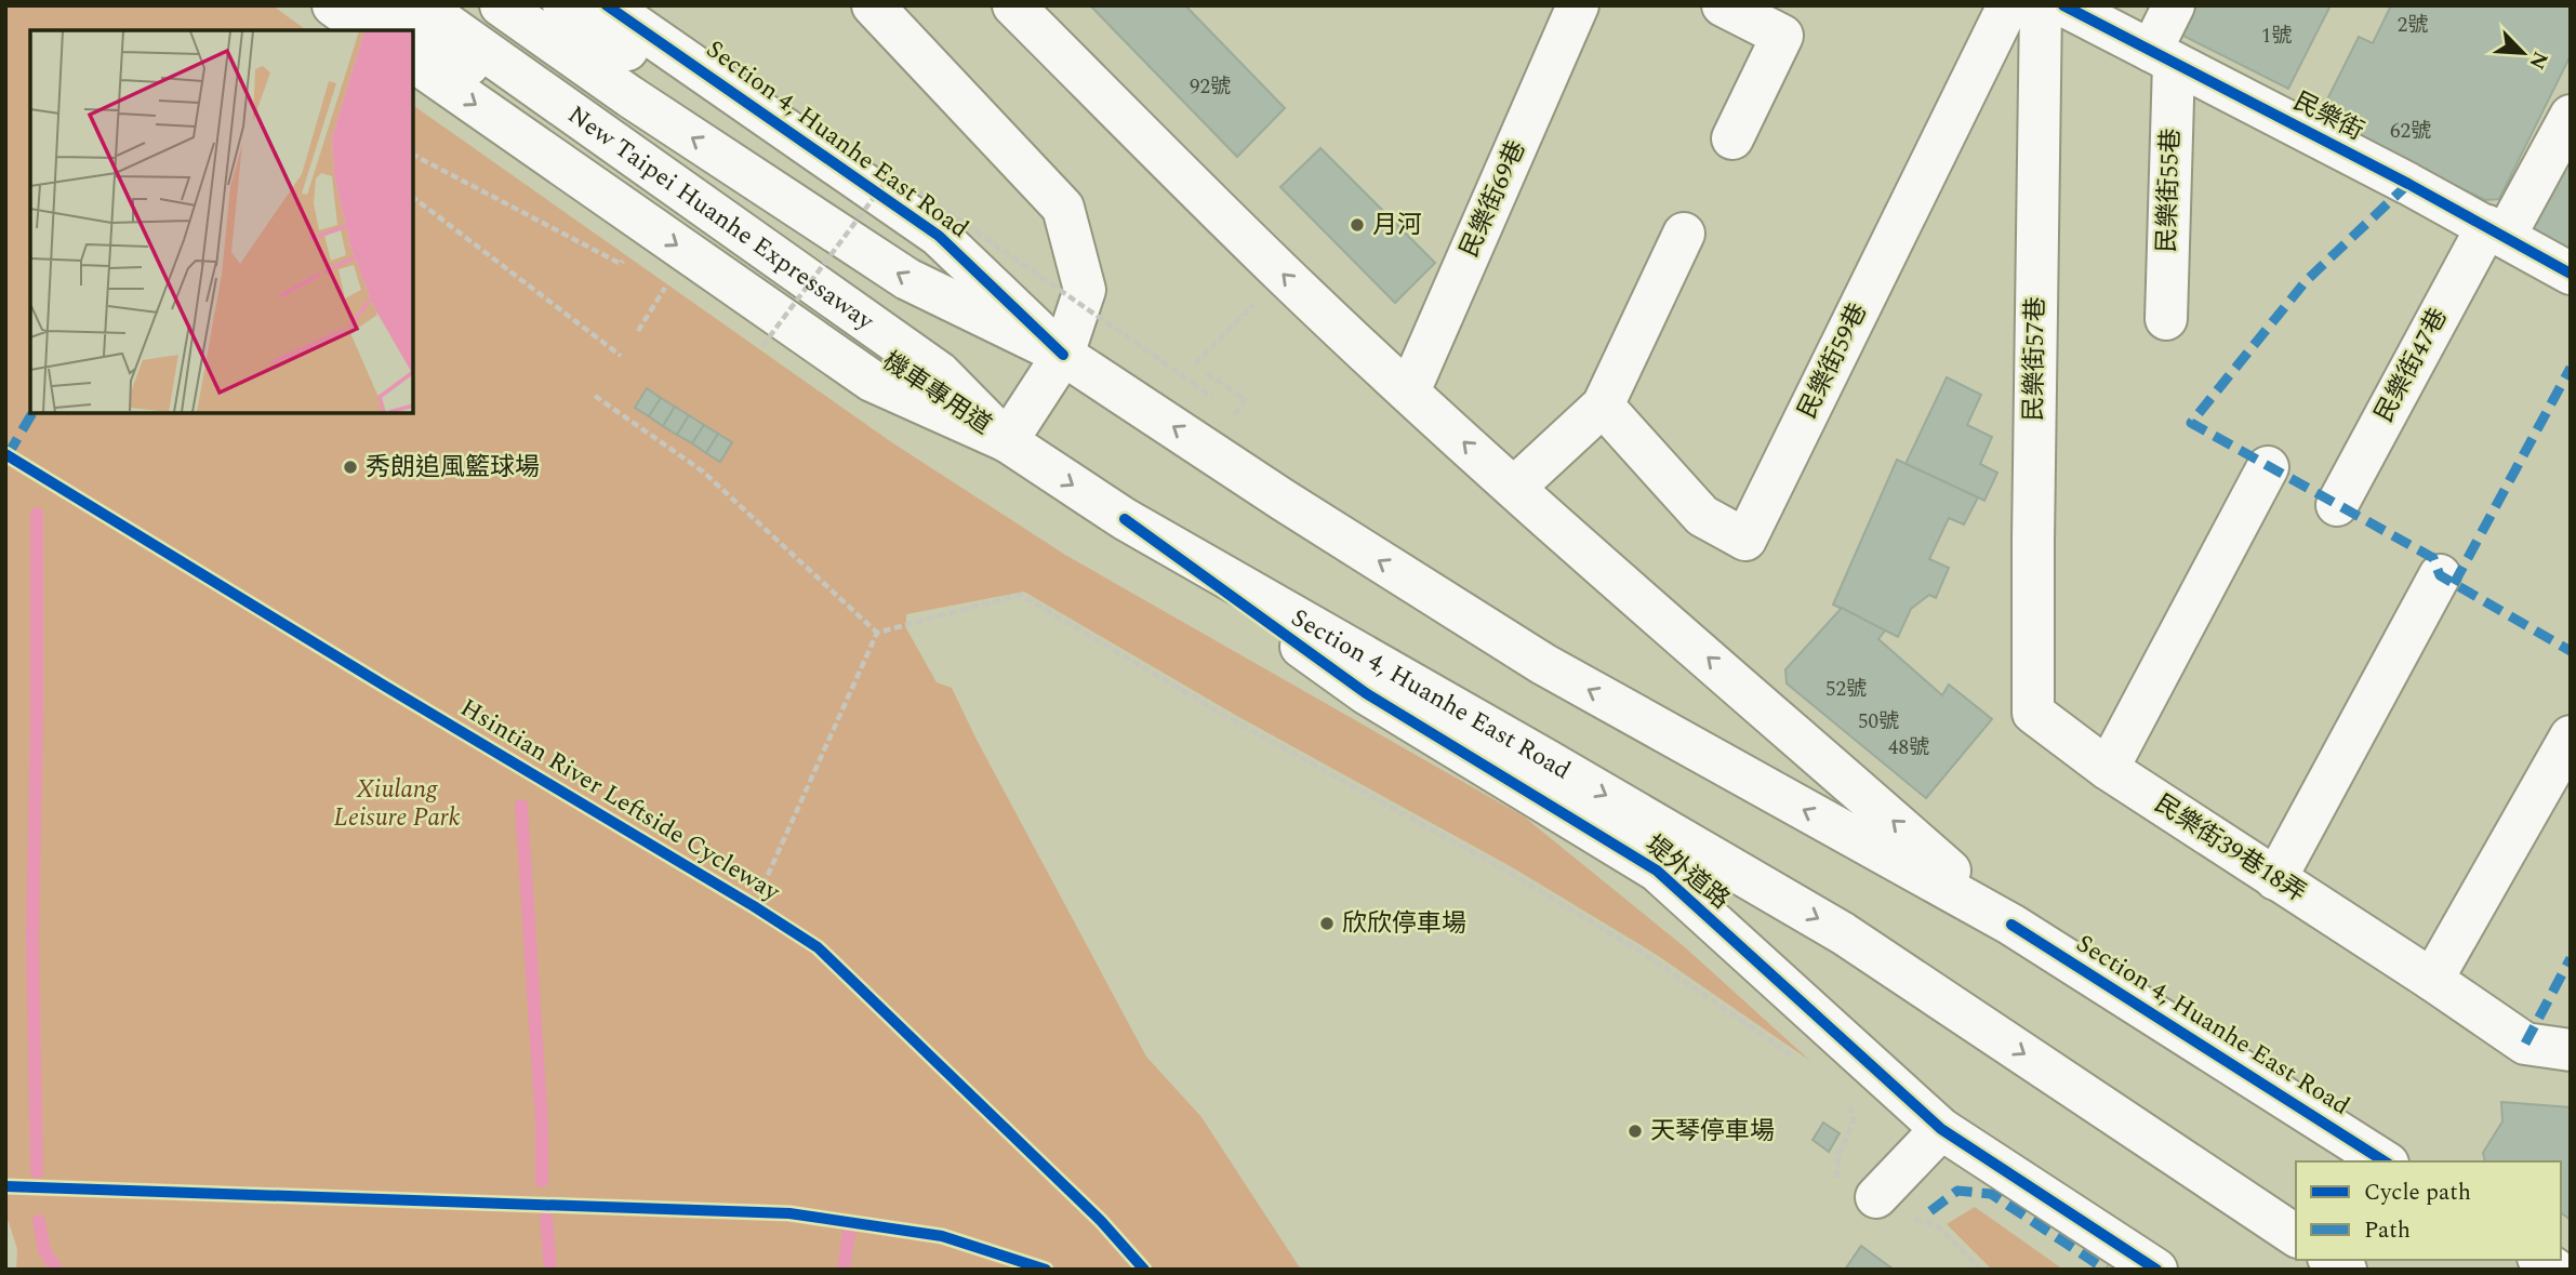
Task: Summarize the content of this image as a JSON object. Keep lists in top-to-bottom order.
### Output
{
  "streets": {
    "main road": [
      "民樂街",
      "Section 4, Huanhe East Road",
      "民樂街55巷",
      "民樂街69巷",
      "New Taipei Huanhe Expressaway",
      "民樂街57巷",
      "民樂街59巷",
      "民樂街47巷",
      "機車專用道",
      "民樂街39巷18弄",
      "堤外道路"
    ],
    "cycle path": ["Hsintian River Leftside Cycleway"]
  },
  "crossings": [
    ["民樂街", "民樂街55巷"],
    ["民樂街", "民樂街47巷"],
    ["Section 4, Huanhe East Road", "民樂街69巷"],
    ["Section 4, Huanhe East Road", "New Taipei Huanhe Expressaway"],
    ["Section 4, Huanhe East Road", "機車專用道"],
    ["Section 4, Huanhe East Road", "堤外道路"],
    ["New Taipei Huanhe Expressaway", "機車專用道"],
    ["民樂街57巷", "民樂街39巷18弄"]
  ],
  "parks": ["Xiulang Leisure Park"],
  "places": [
    "月河",
    "秀朗追風籃球場",
    "欣欣停車場",
    "天琴停車場"
  ],
  "house_numbers": [
    "2號",
    "1號",
    "92號",
    "62號",
    "52號",
    "50號",
    "48號"
  ],
  "legend": ["Cycle path", "Path"],
  "north": "bottom right"
}
